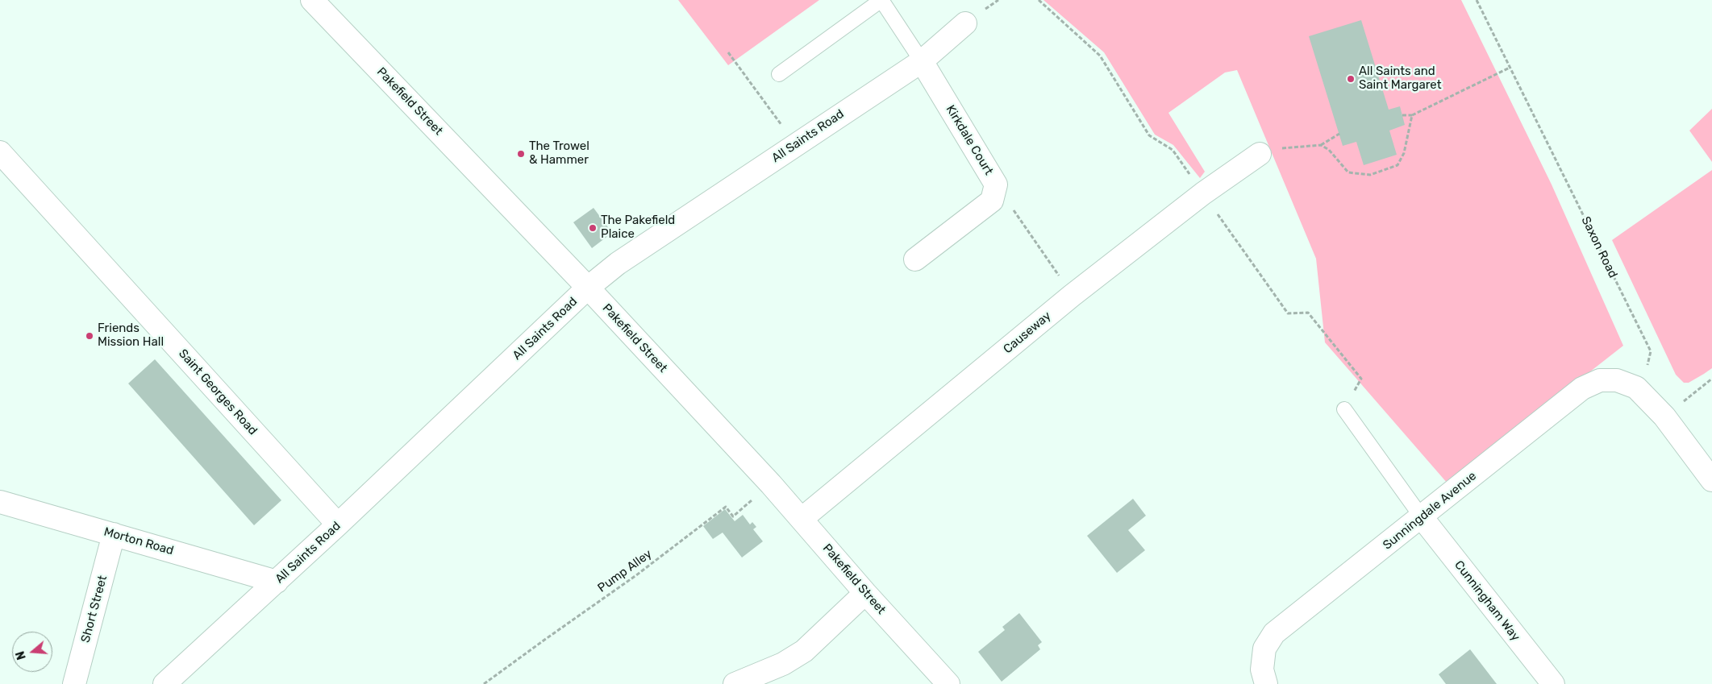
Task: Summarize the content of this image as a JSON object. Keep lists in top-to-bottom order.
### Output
{
  "streets": {
    "street": [
      "Pakefield Street",
      "All Saints Road",
      "Kirkdale Court",
      "Causeway",
      "Saint Georges Road",
      "Sunningdale Avenue",
      "Morton Road",
      "Cunningham Way",
      "Short Street"
    ],
    "path": ["Saxon Road", "Pump Alley"]
  },
  "crossings": [
    ["Pakefield Street", "All Saints Road"],
    ["Pakefield Street", "Causeway"],
    ["Pakefield Street", "Pump Alley"],
    ["All Saints Road", "Kirkdale Court"],
    ["All Saints Road", "Saint Georges Road"],
    ["All Saints Road", "Morton Road"],
    ["Saxon Road", "Sunningdale Avenue"],
    ["Sunningdale Avenue", "Cunningham Way"],
    ["Morton Road", "Short Street"]
  ],
  "places": [
    "All Saints and Saint Margaret",
    "The Trowel & Hammer",
    "The Pakefield Plaice",
    "Friends Mission Hall"
  ],
  "north": "left"
}
